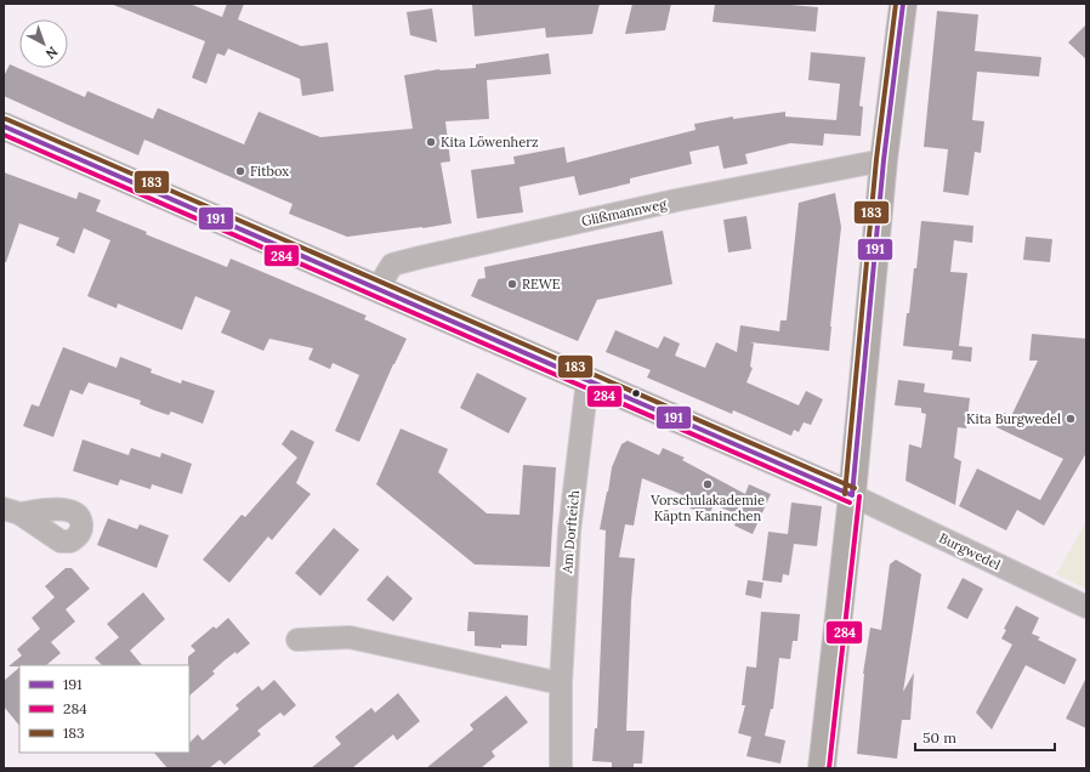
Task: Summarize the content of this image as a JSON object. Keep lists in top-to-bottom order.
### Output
{
  "streets": {
    "street": ["Glißmannweg", "Am Dorfteich", "Burgwedel"]
  },
  "places": [
    "Kita Löwenherz",
    "Fitbox",
    "REWE",
    "Kita Burgwedel",
    "Vorschulakademie Käptn Kaninchen"
  ],
  "lines": ["transit line 191", "transit line 183", "transit line 284"],
  "legend": ["191", "284", "183"],
  "scale_bar": "50 m",
  "north": "bottom right"
}
